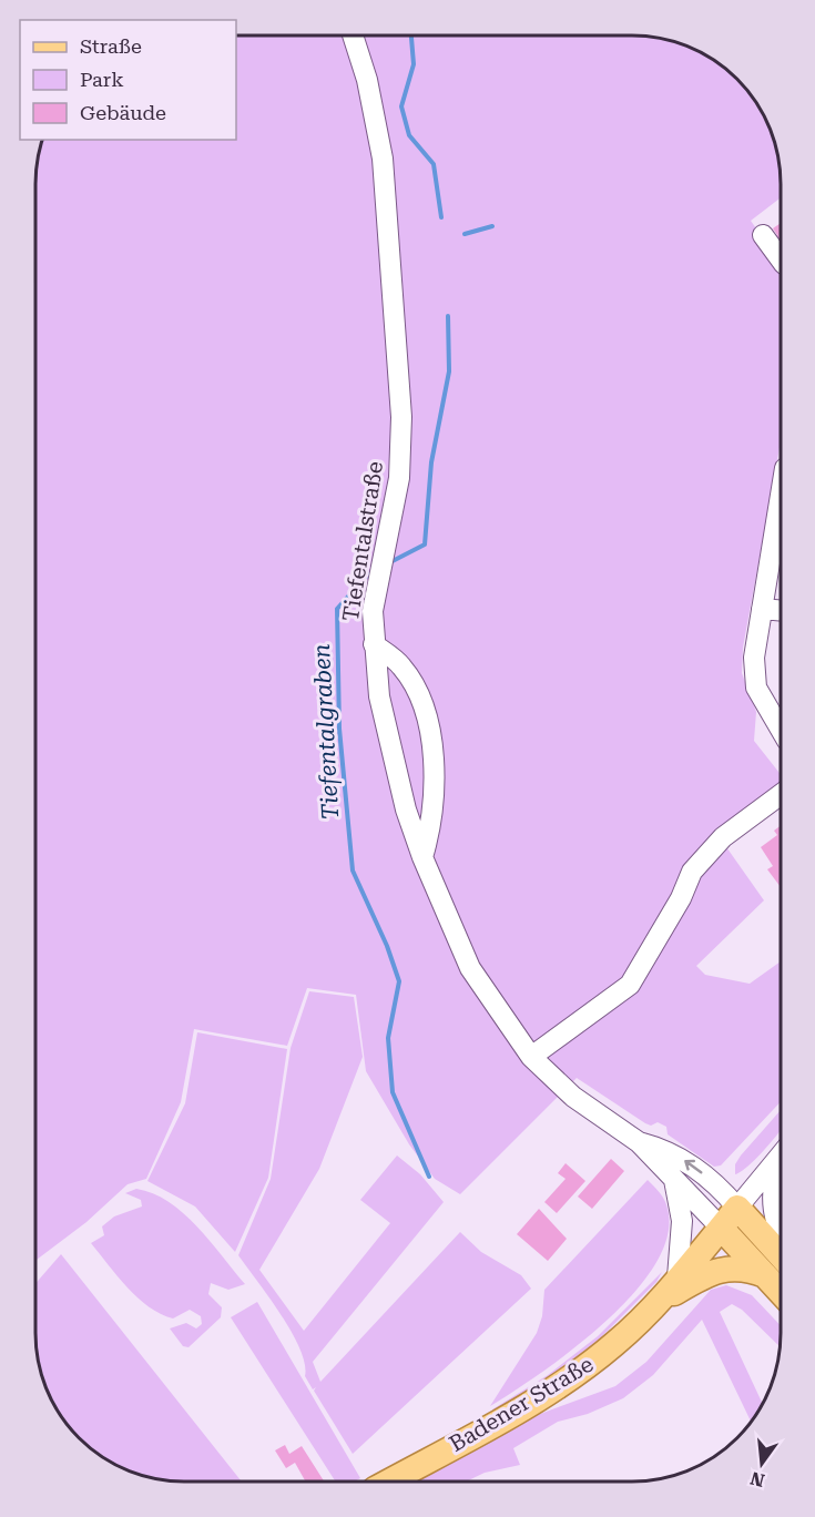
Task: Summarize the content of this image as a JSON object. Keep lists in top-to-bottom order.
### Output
{
  "streets": {
    "main road": ["Badener Straße"],
    "street": ["Tiefentalstraße"]
  },
  "crossings": [
    ["Tiefentalstraße", "Badener Straße"]
  ],
  "water": ["Tiefentalgraben"],
  "legend": ["Straße", "Park", "Gebäude"],
  "north": "bottom"
}
